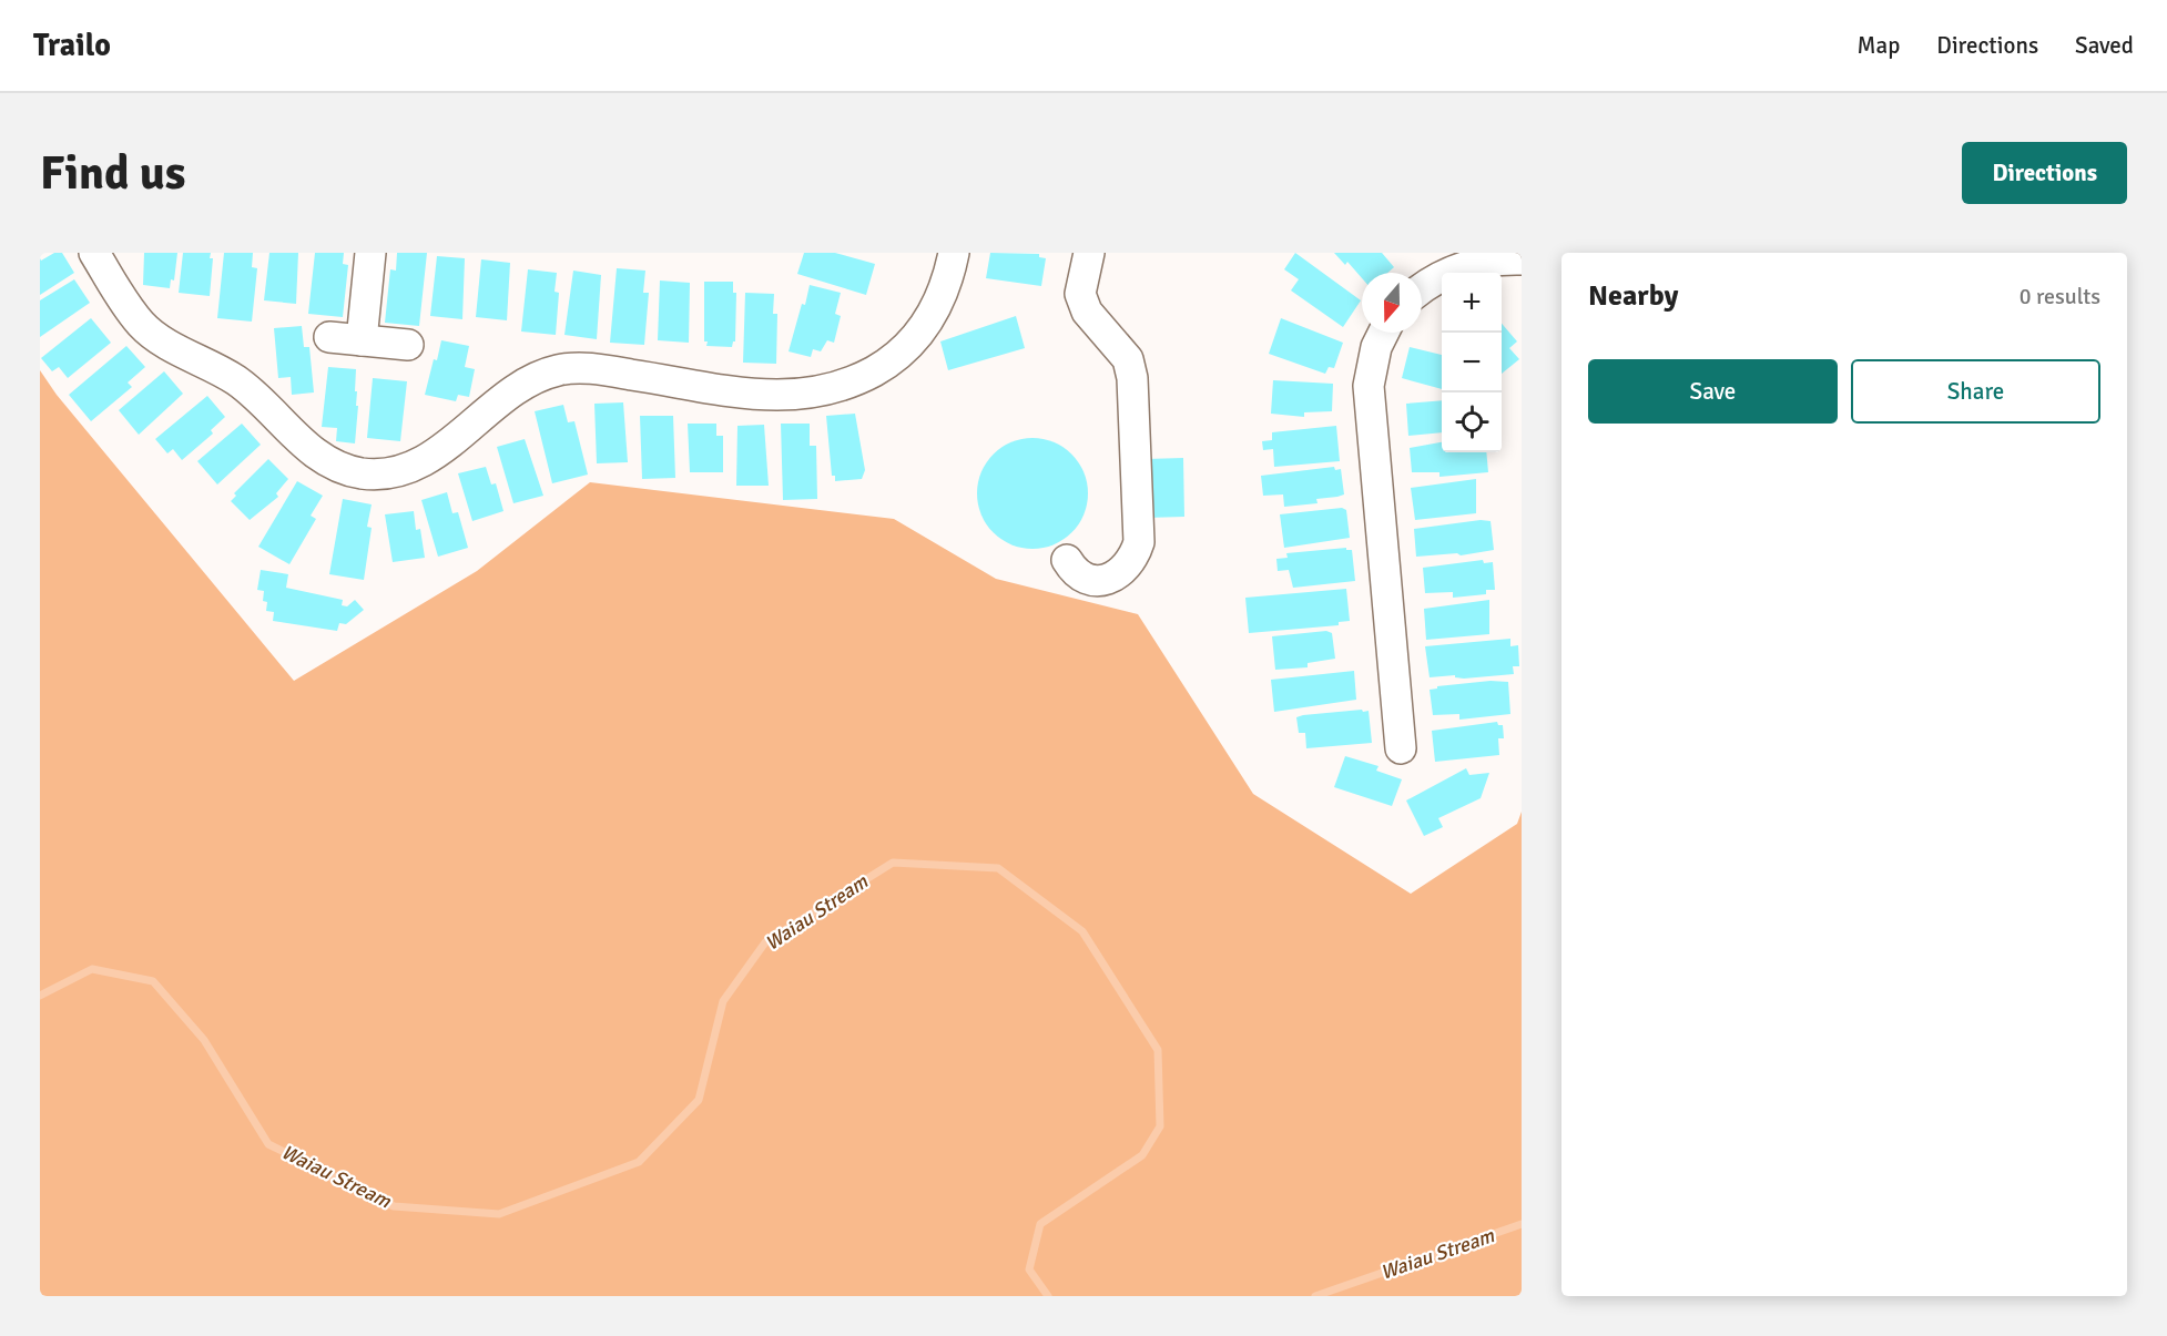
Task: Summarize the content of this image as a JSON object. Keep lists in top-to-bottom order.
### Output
{
  "water": ["Waiau Stream"],
  "north": "bottom",
  "page": {
    "header": "Trailo",
    "nav": ["Map", "Directions", "Saved"],
    "buttons": [
      "Directions",
      ["Save", "Share"]
    ],
    "title": "Find us",
    "heading": ["Nearby", "0 results"],
    "map_buttons": ["+", "−"]
  }
}
